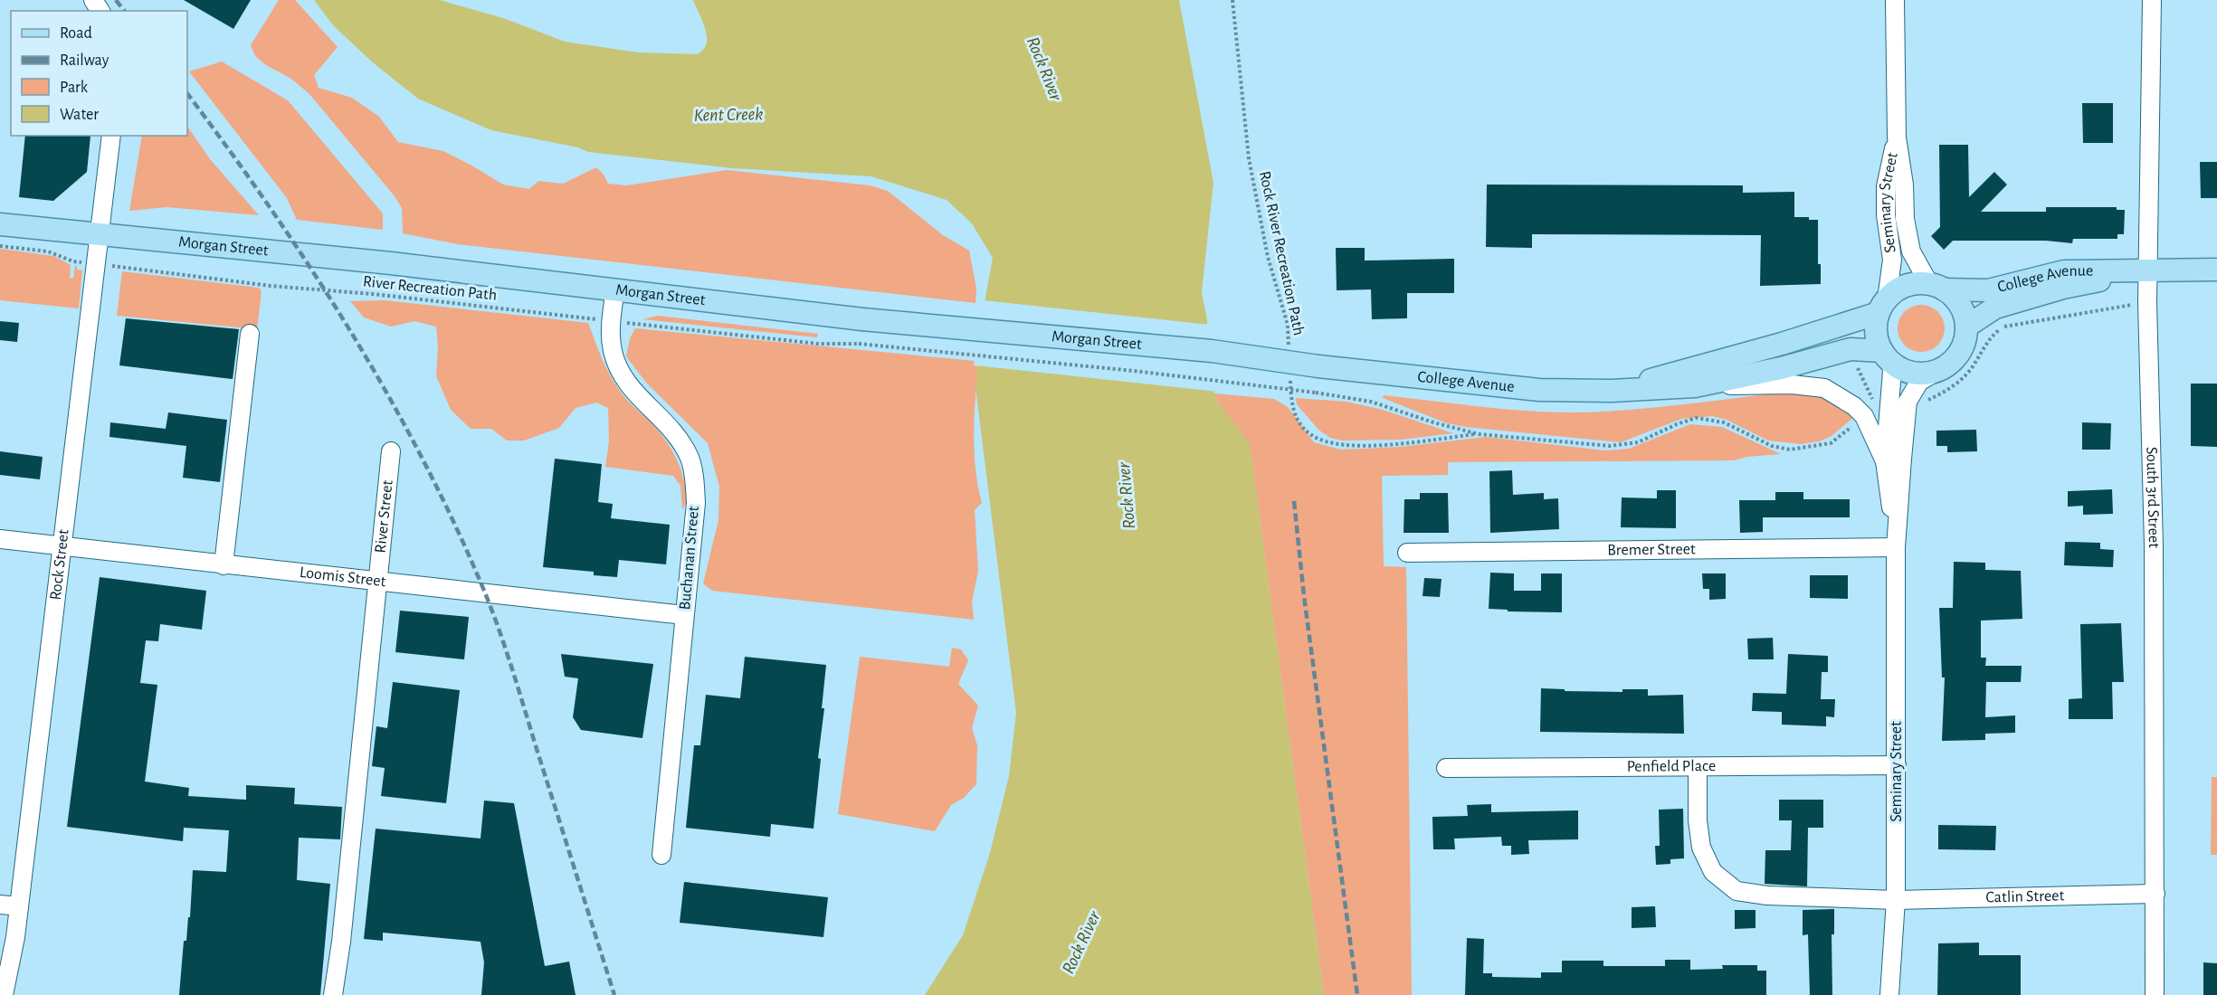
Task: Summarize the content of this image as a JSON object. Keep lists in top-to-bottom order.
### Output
{
  "streets": {
    "main road": ["Morgan Street", "College Avenue"],
    "street": [
      "Seminary Street",
      "South 3rd Street",
      "River Street",
      "Bremer Street",
      "Buchanan Street",
      "Rock Street",
      "Loomis Street",
      "Penfield Place",
      "Catlin Street"
    ],
    "path": ["Rock River Recreation Path", "River Recreation Path"]
  },
  "crossings": [
    ["Seminary Street", "College Avenue"],
    ["Seminary Street", "Bremer Street"],
    ["Seminary Street", "Penfield Place"],
    ["Seminary Street", "Catlin Street"],
    ["Morgan Street", "College Avenue"],
    ["Morgan Street", "Buchanan Street"],
    ["Morgan Street", "Rock Street"],
    ["College Avenue", "South 3rd Street"],
    ["River Recreation Path", "Buchanan Street"],
    ["River Recreation Path", "Rock Street"],
    ["South 3rd Street", "Catlin Street"],
    ["River Street", "Loomis Street"],
    ["Buchanan Street", "Loomis Street"],
    ["Rock Street", "Loomis Street"],
    ["Penfield Place", "Catlin Street"]
  ],
  "water": ["Rock River", "Kent Creek"],
  "legend": [
    "Road",
    "Railway",
    "Park",
    "Water"
  ]
}
